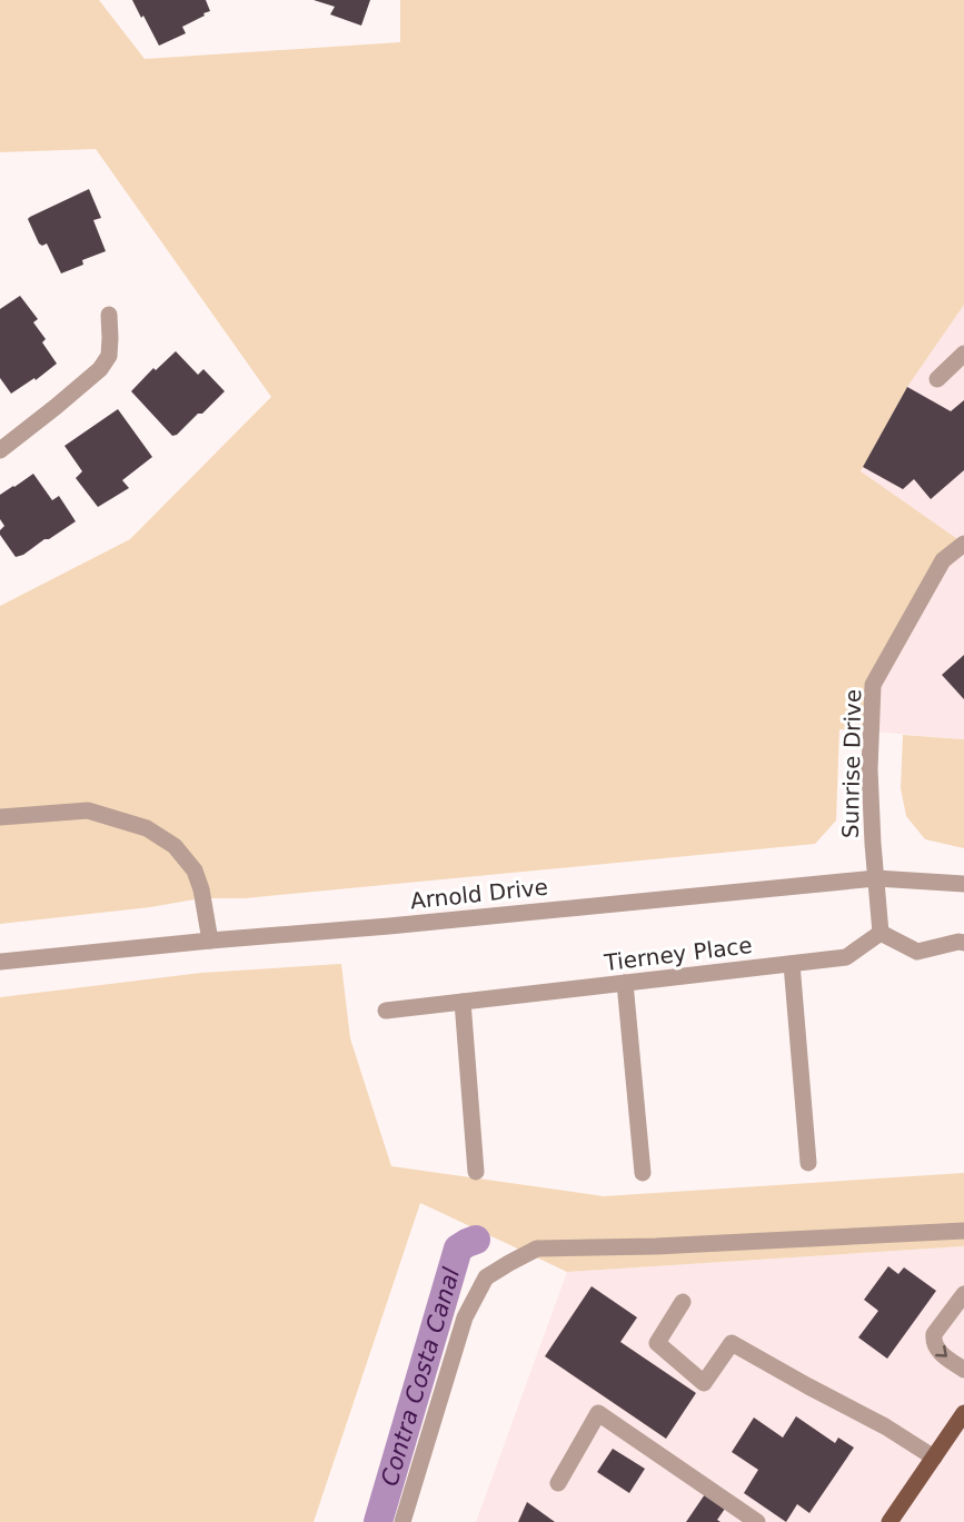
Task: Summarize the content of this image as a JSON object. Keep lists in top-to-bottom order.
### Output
{
  "streets": {
    "street": ["Sunrise Drive", "Arnold Drive", "Tierney Place"]
  },
  "crossings": [
    ["Sunrise Drive", "Arnold Drive"],
    ["Sunrise Drive", "Tierney Place"]
  ],
  "water": ["Contra Costa Canal"]
}
